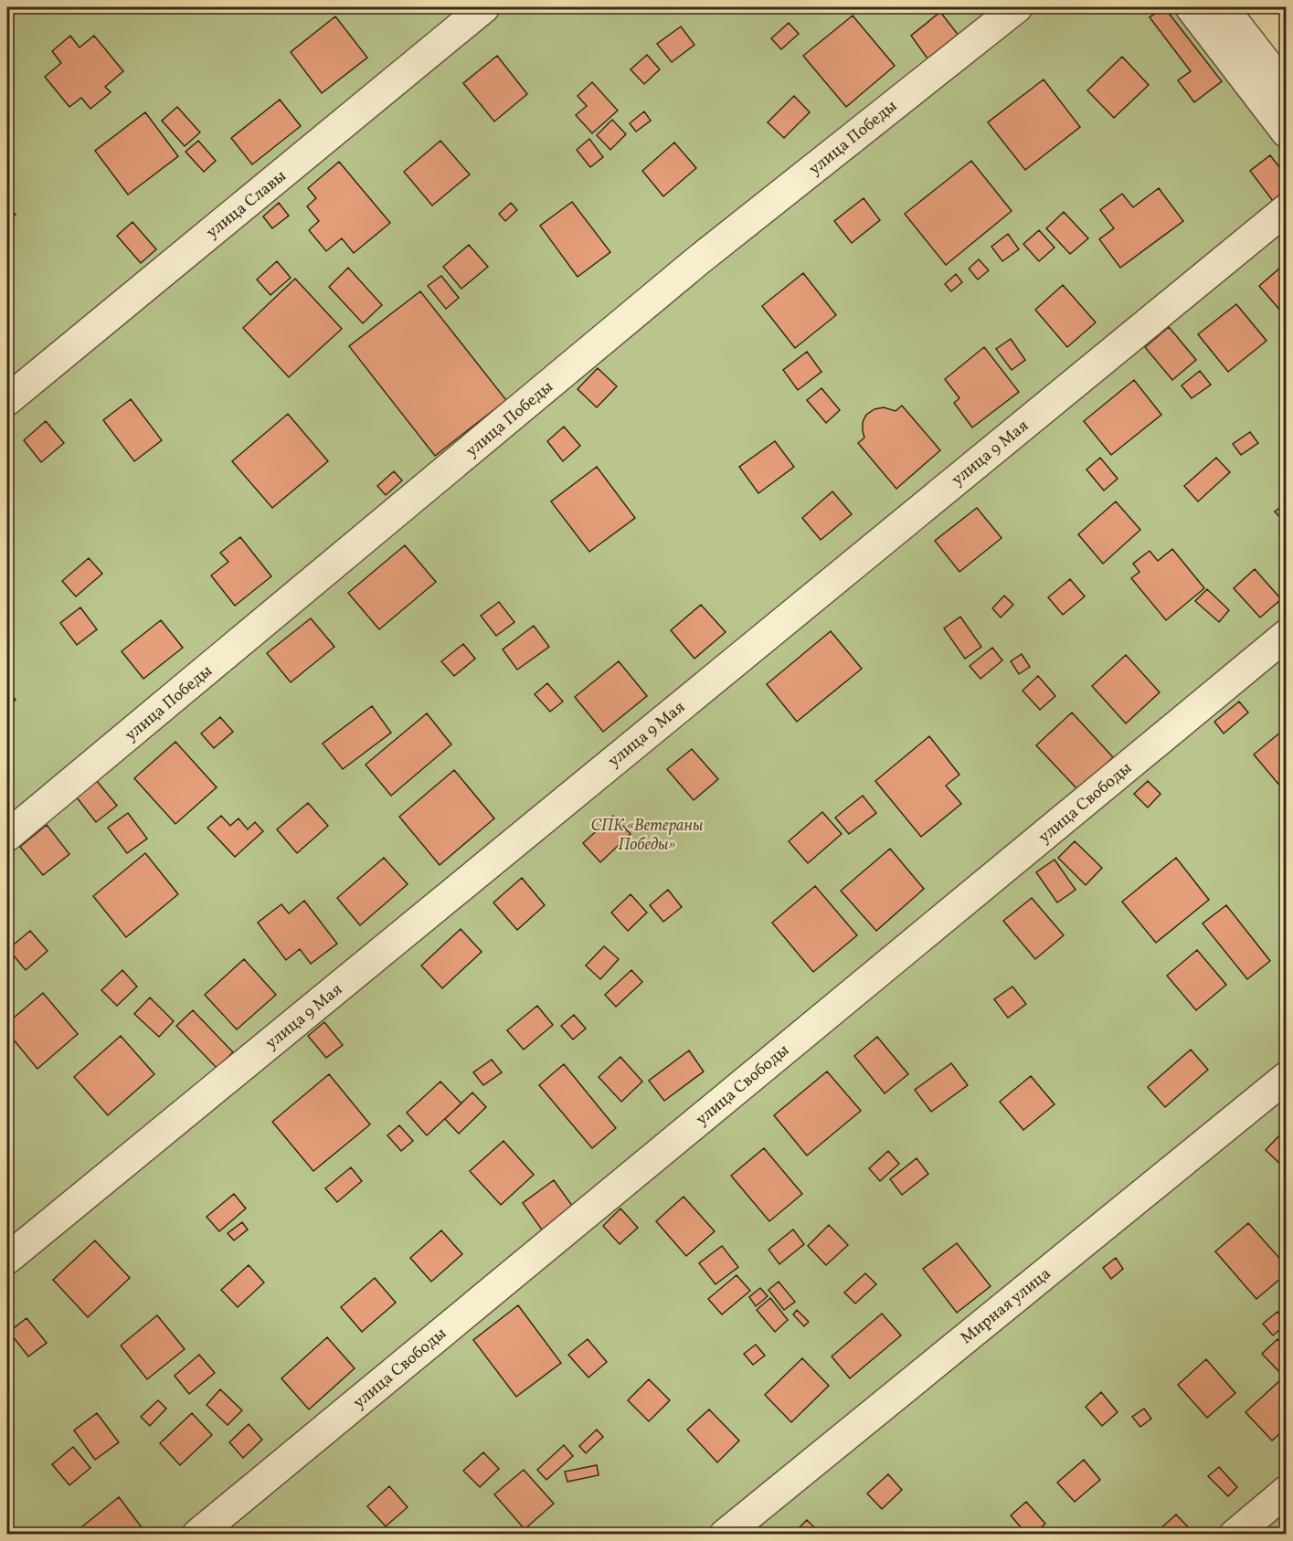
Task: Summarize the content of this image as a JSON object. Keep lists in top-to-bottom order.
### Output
{
  "streets": {
    "street": [
      "улица Победы",
      "улица Славы",
      "улица 9 Мая",
      "улица Свободы",
      "Мирная улица"
    ]
  },
  "parks": ["СПК «Ветераны Победы»"]
}
